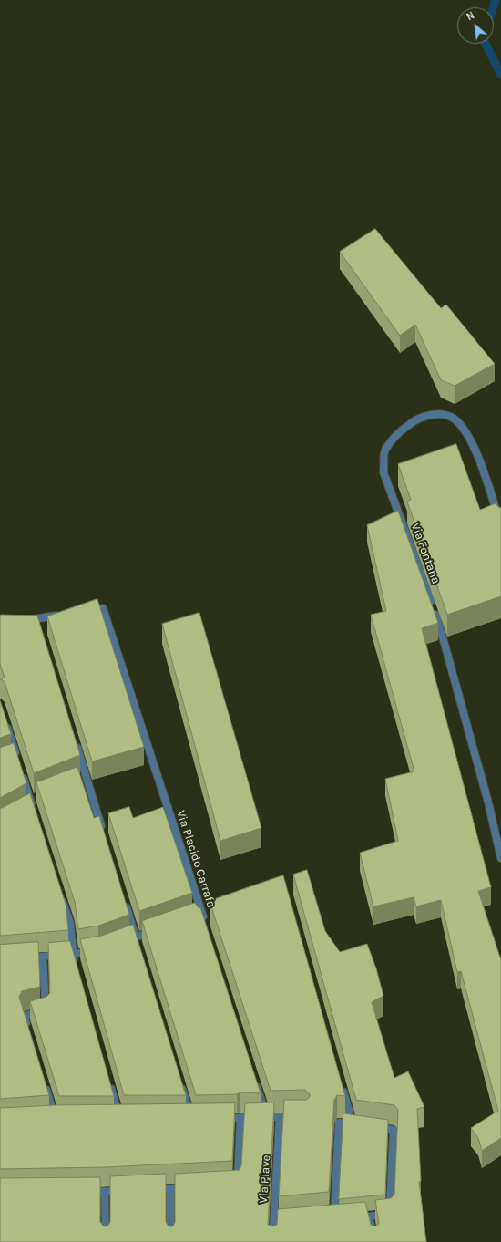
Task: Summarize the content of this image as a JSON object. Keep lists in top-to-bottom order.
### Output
{
  "streets": {
    "street": ["Via Fontana", "Via Placido Carrafa", "Via Piave"]
  },
  "north": "top left"
}
